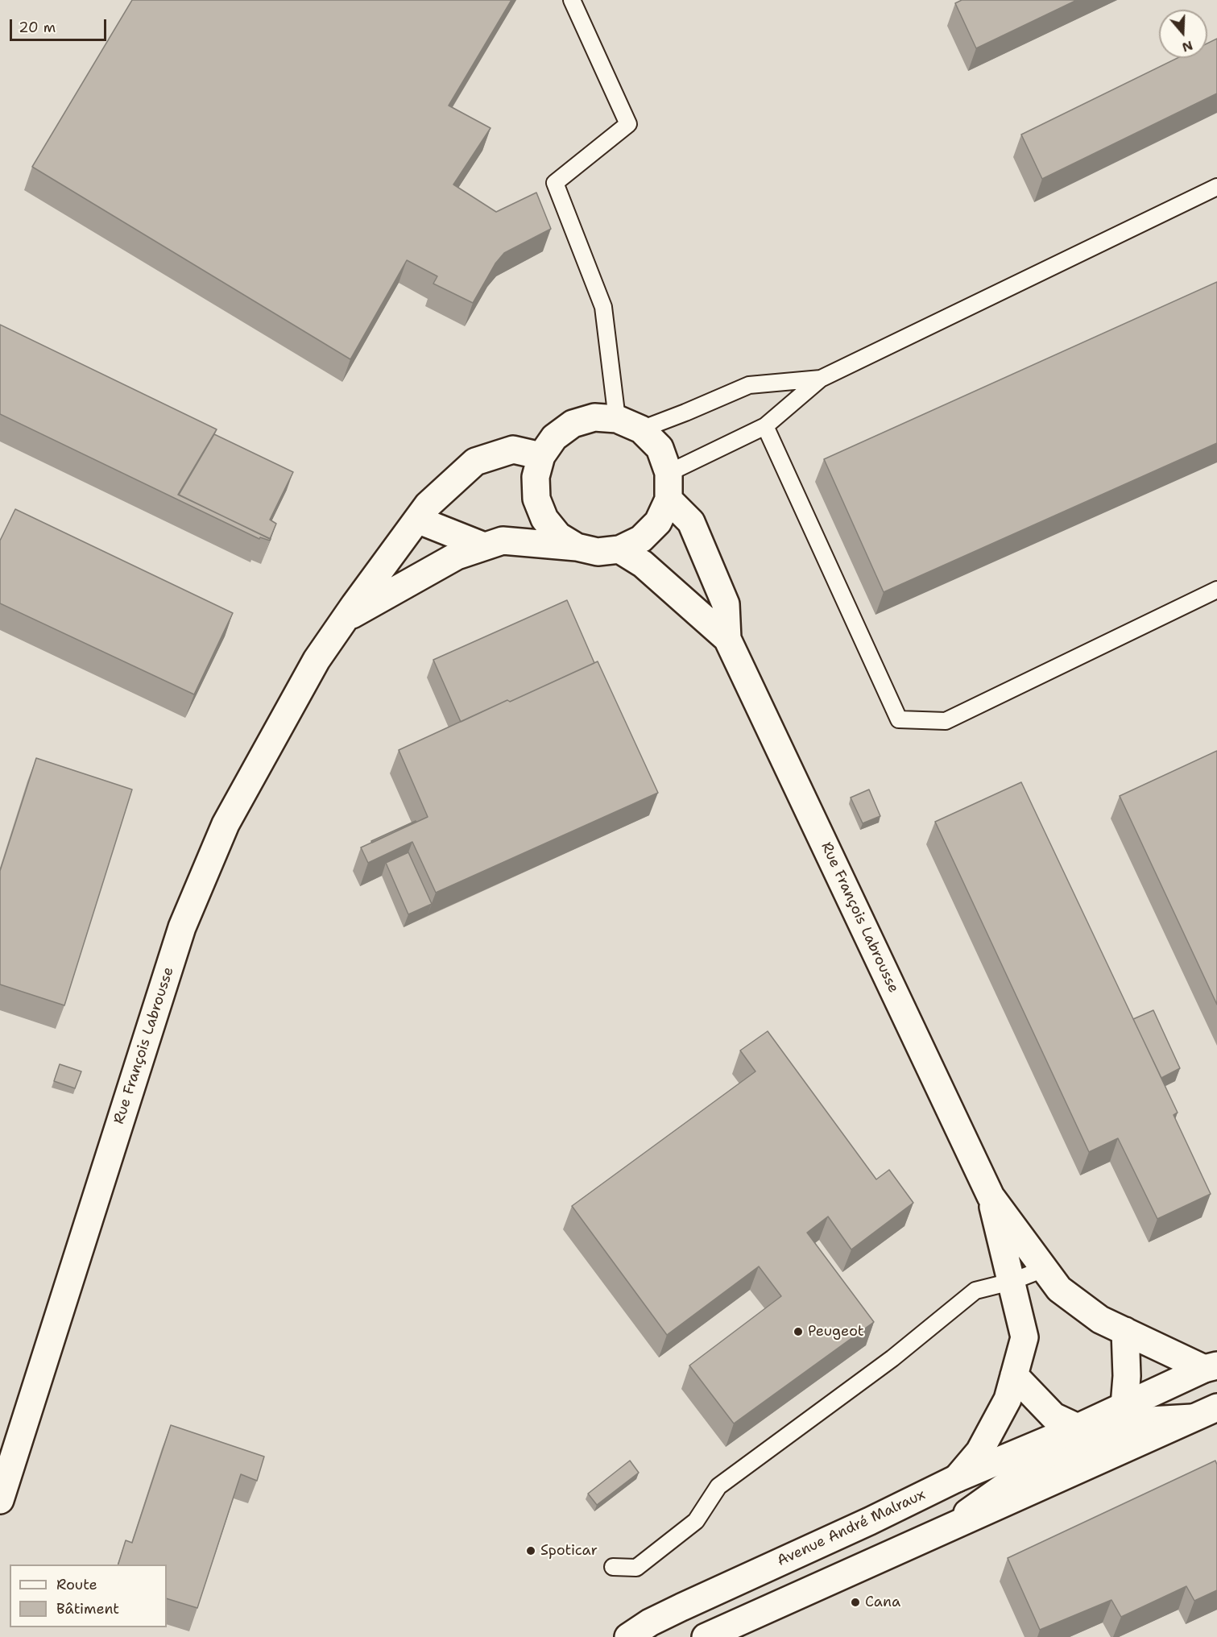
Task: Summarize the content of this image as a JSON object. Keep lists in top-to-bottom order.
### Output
{
  "streets": {
    "street": ["Rue François Labrousse", "Avenue André Malraux"]
  },
  "crossings": [
    ["Rue François Labrousse", "Avenue André Malraux"]
  ],
  "places": ["Peugeot", "Spoticar", "Cana"],
  "legend": ["Route", "Bâtiment"],
  "scale_bar": "20 m",
  "north": "bottom"
}
